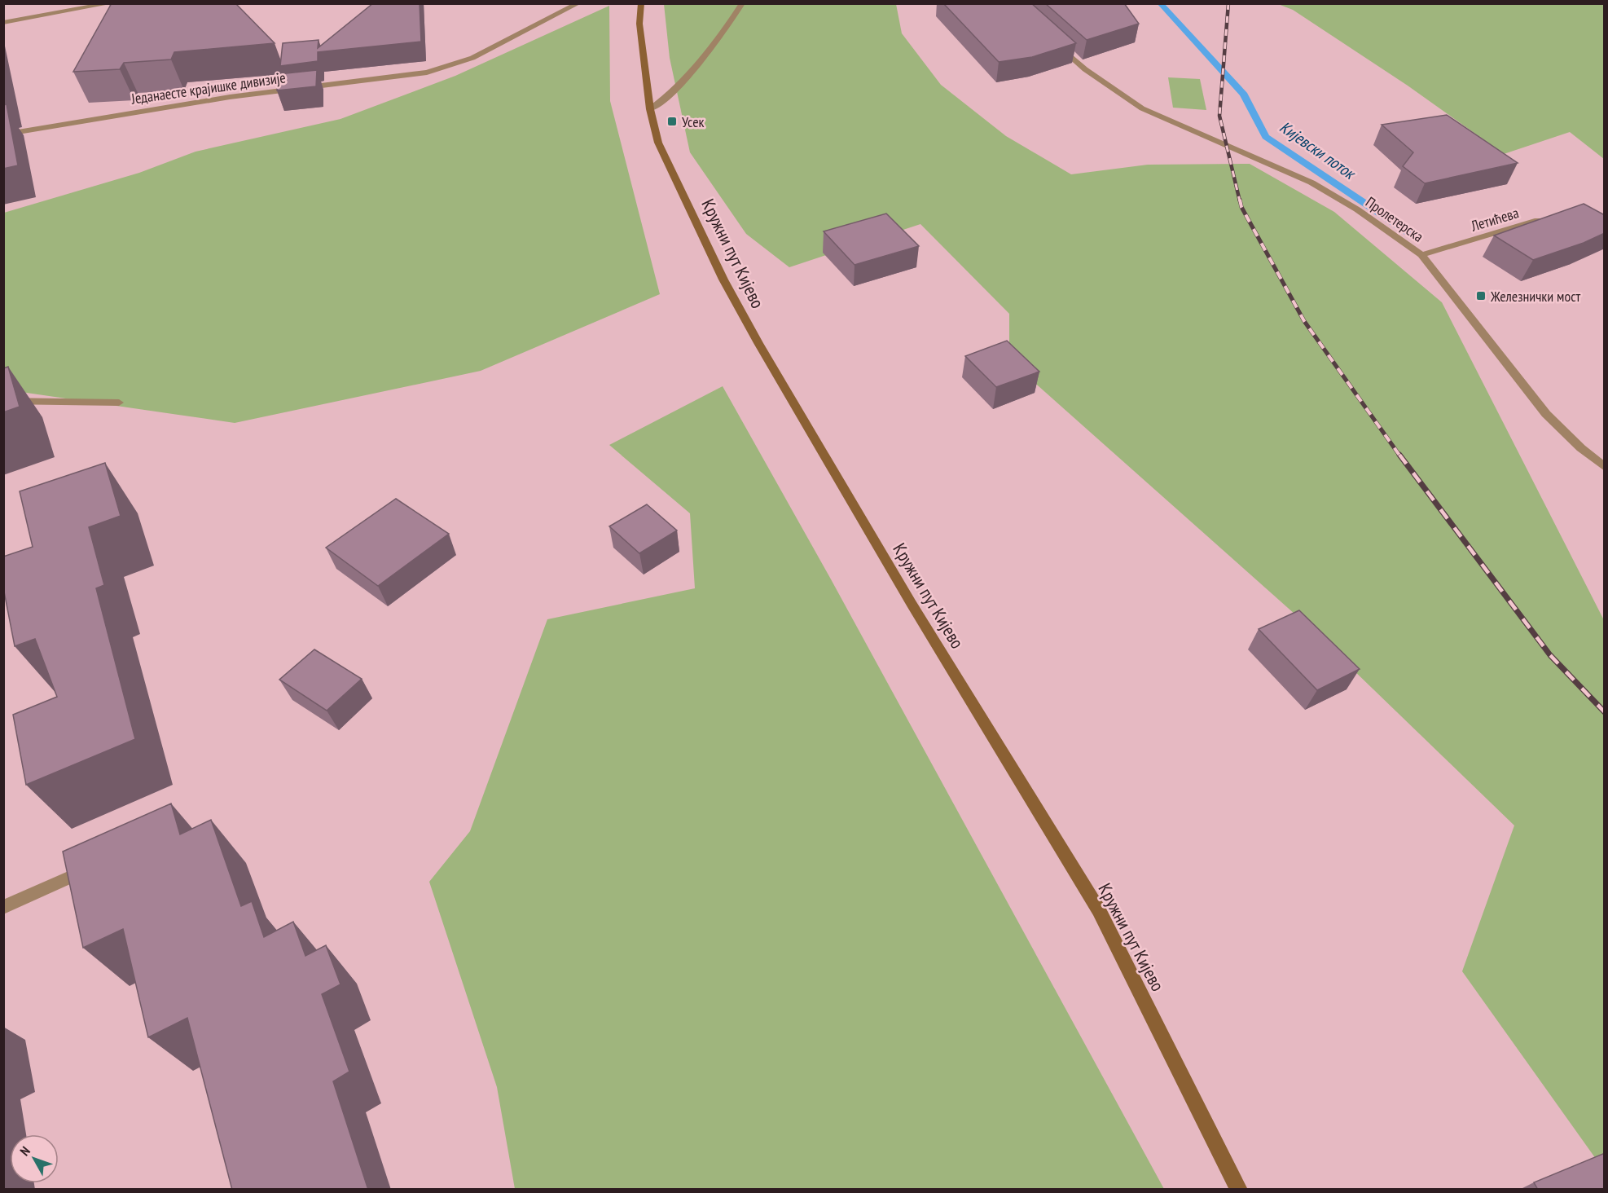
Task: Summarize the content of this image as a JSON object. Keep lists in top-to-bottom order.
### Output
{
  "streets": {
    "main road": ["Кружни пут Кијево"],
    "street": ["Једанаесте крајишке дивизије", "Пролетерска", "Летићева"]
  },
  "crossings": [
    ["Пролетерска", "Летићева"]
  ],
  "water": ["Кијевски поток"],
  "places": {
    "transit": ["Усек", "Железнички мост"]
  },
  "north": "top left"
}
